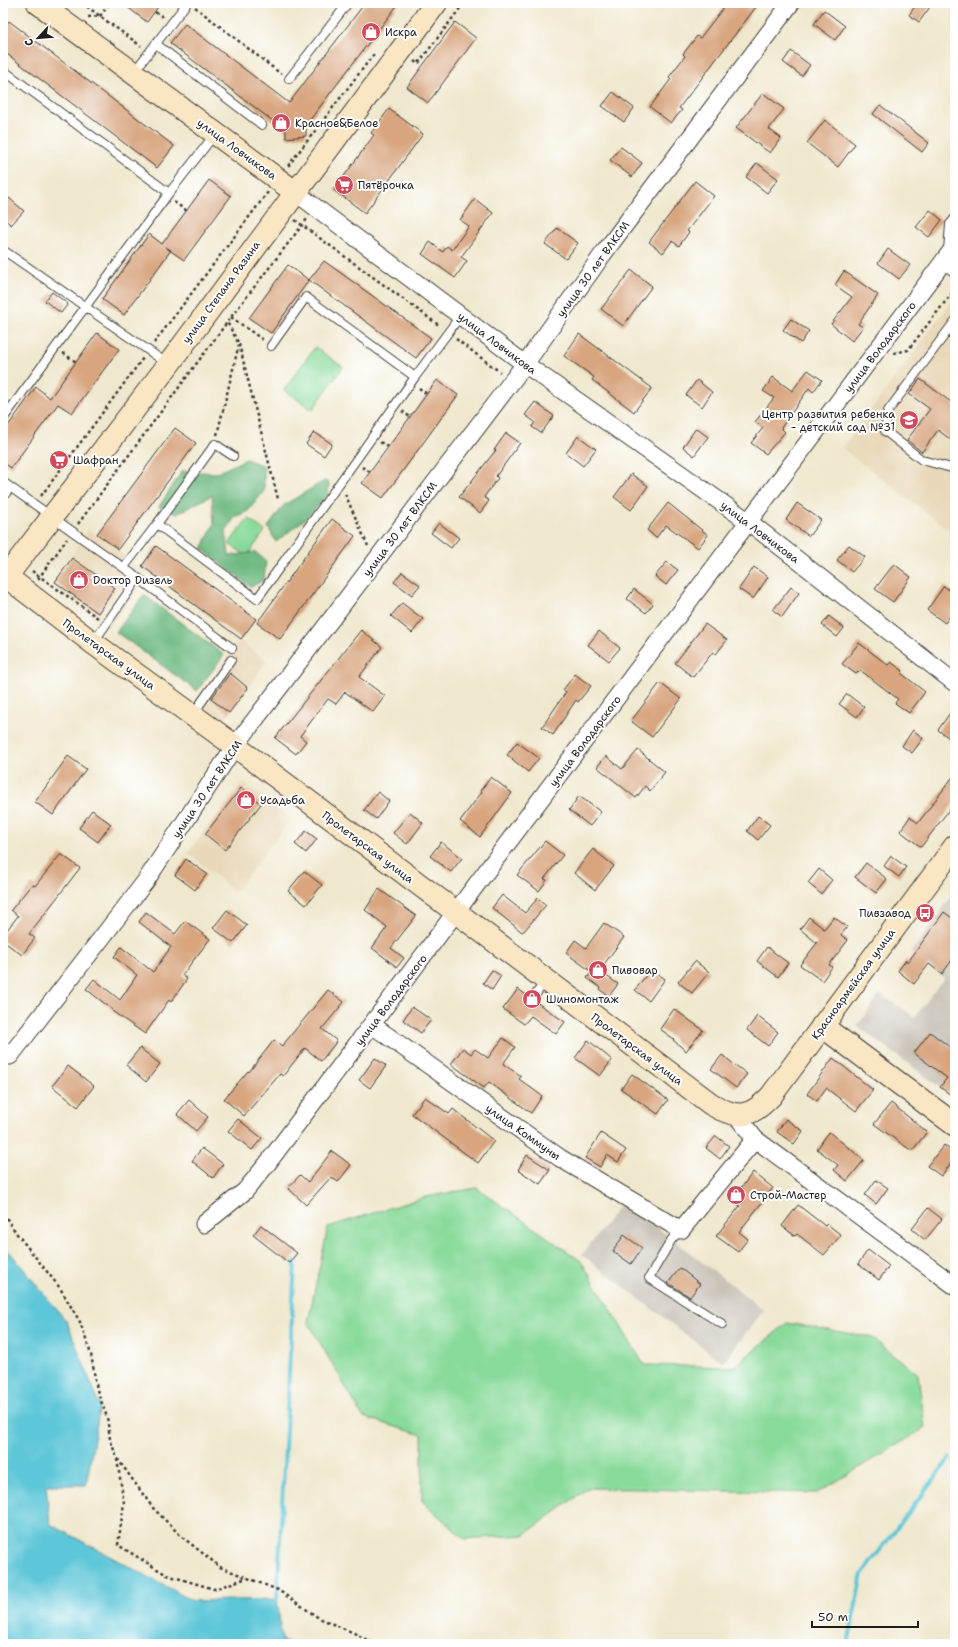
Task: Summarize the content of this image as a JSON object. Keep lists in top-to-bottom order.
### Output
{
  "streets": {
    "street": [
      "улица Ловчикова",
      "улица 30 лет ВЛКСМ",
      "улица Степана Разина",
      "улица Володарского",
      "Пролетарская улица",
      "Красноармейская улица",
      "улица Коммуны"
    ]
  },
  "crossings": [
    ["улица Ловчикова", "улица 30 лет ВЛКСМ"],
    ["улица Ловчикова", "улица Степана Разина"],
    ["улица Ловчикова", "улица Володарского"],
    ["улица 30 лет ВЛКСМ", "Пролетарская улица"],
    ["улица Степана Разина", "Пролетарская улица"],
    ["улица Володарского", "Пролетарская улица"],
    ["улица Володарского", "улица Коммуны"],
    ["Пролетарская улица", "Красноармейская улица"]
  ],
  "places": {
    "shop": [
      "Искра",
      "Красное&Белое",
      "Dоктор Dизель",
      "Усадьба",
      "Пивовар",
      "Шиномонтаж",
      "Строй-Мастер"
    ],
    "supermarket": ["Пятёрочка", "Шафран"],
    "school or university": ["Центр развития ребенка - детский сад №31"],
    "bus stop": ["Пивзавод"]
  },
  "scale_bar": "50 m",
  "north": "bottom left"
}
